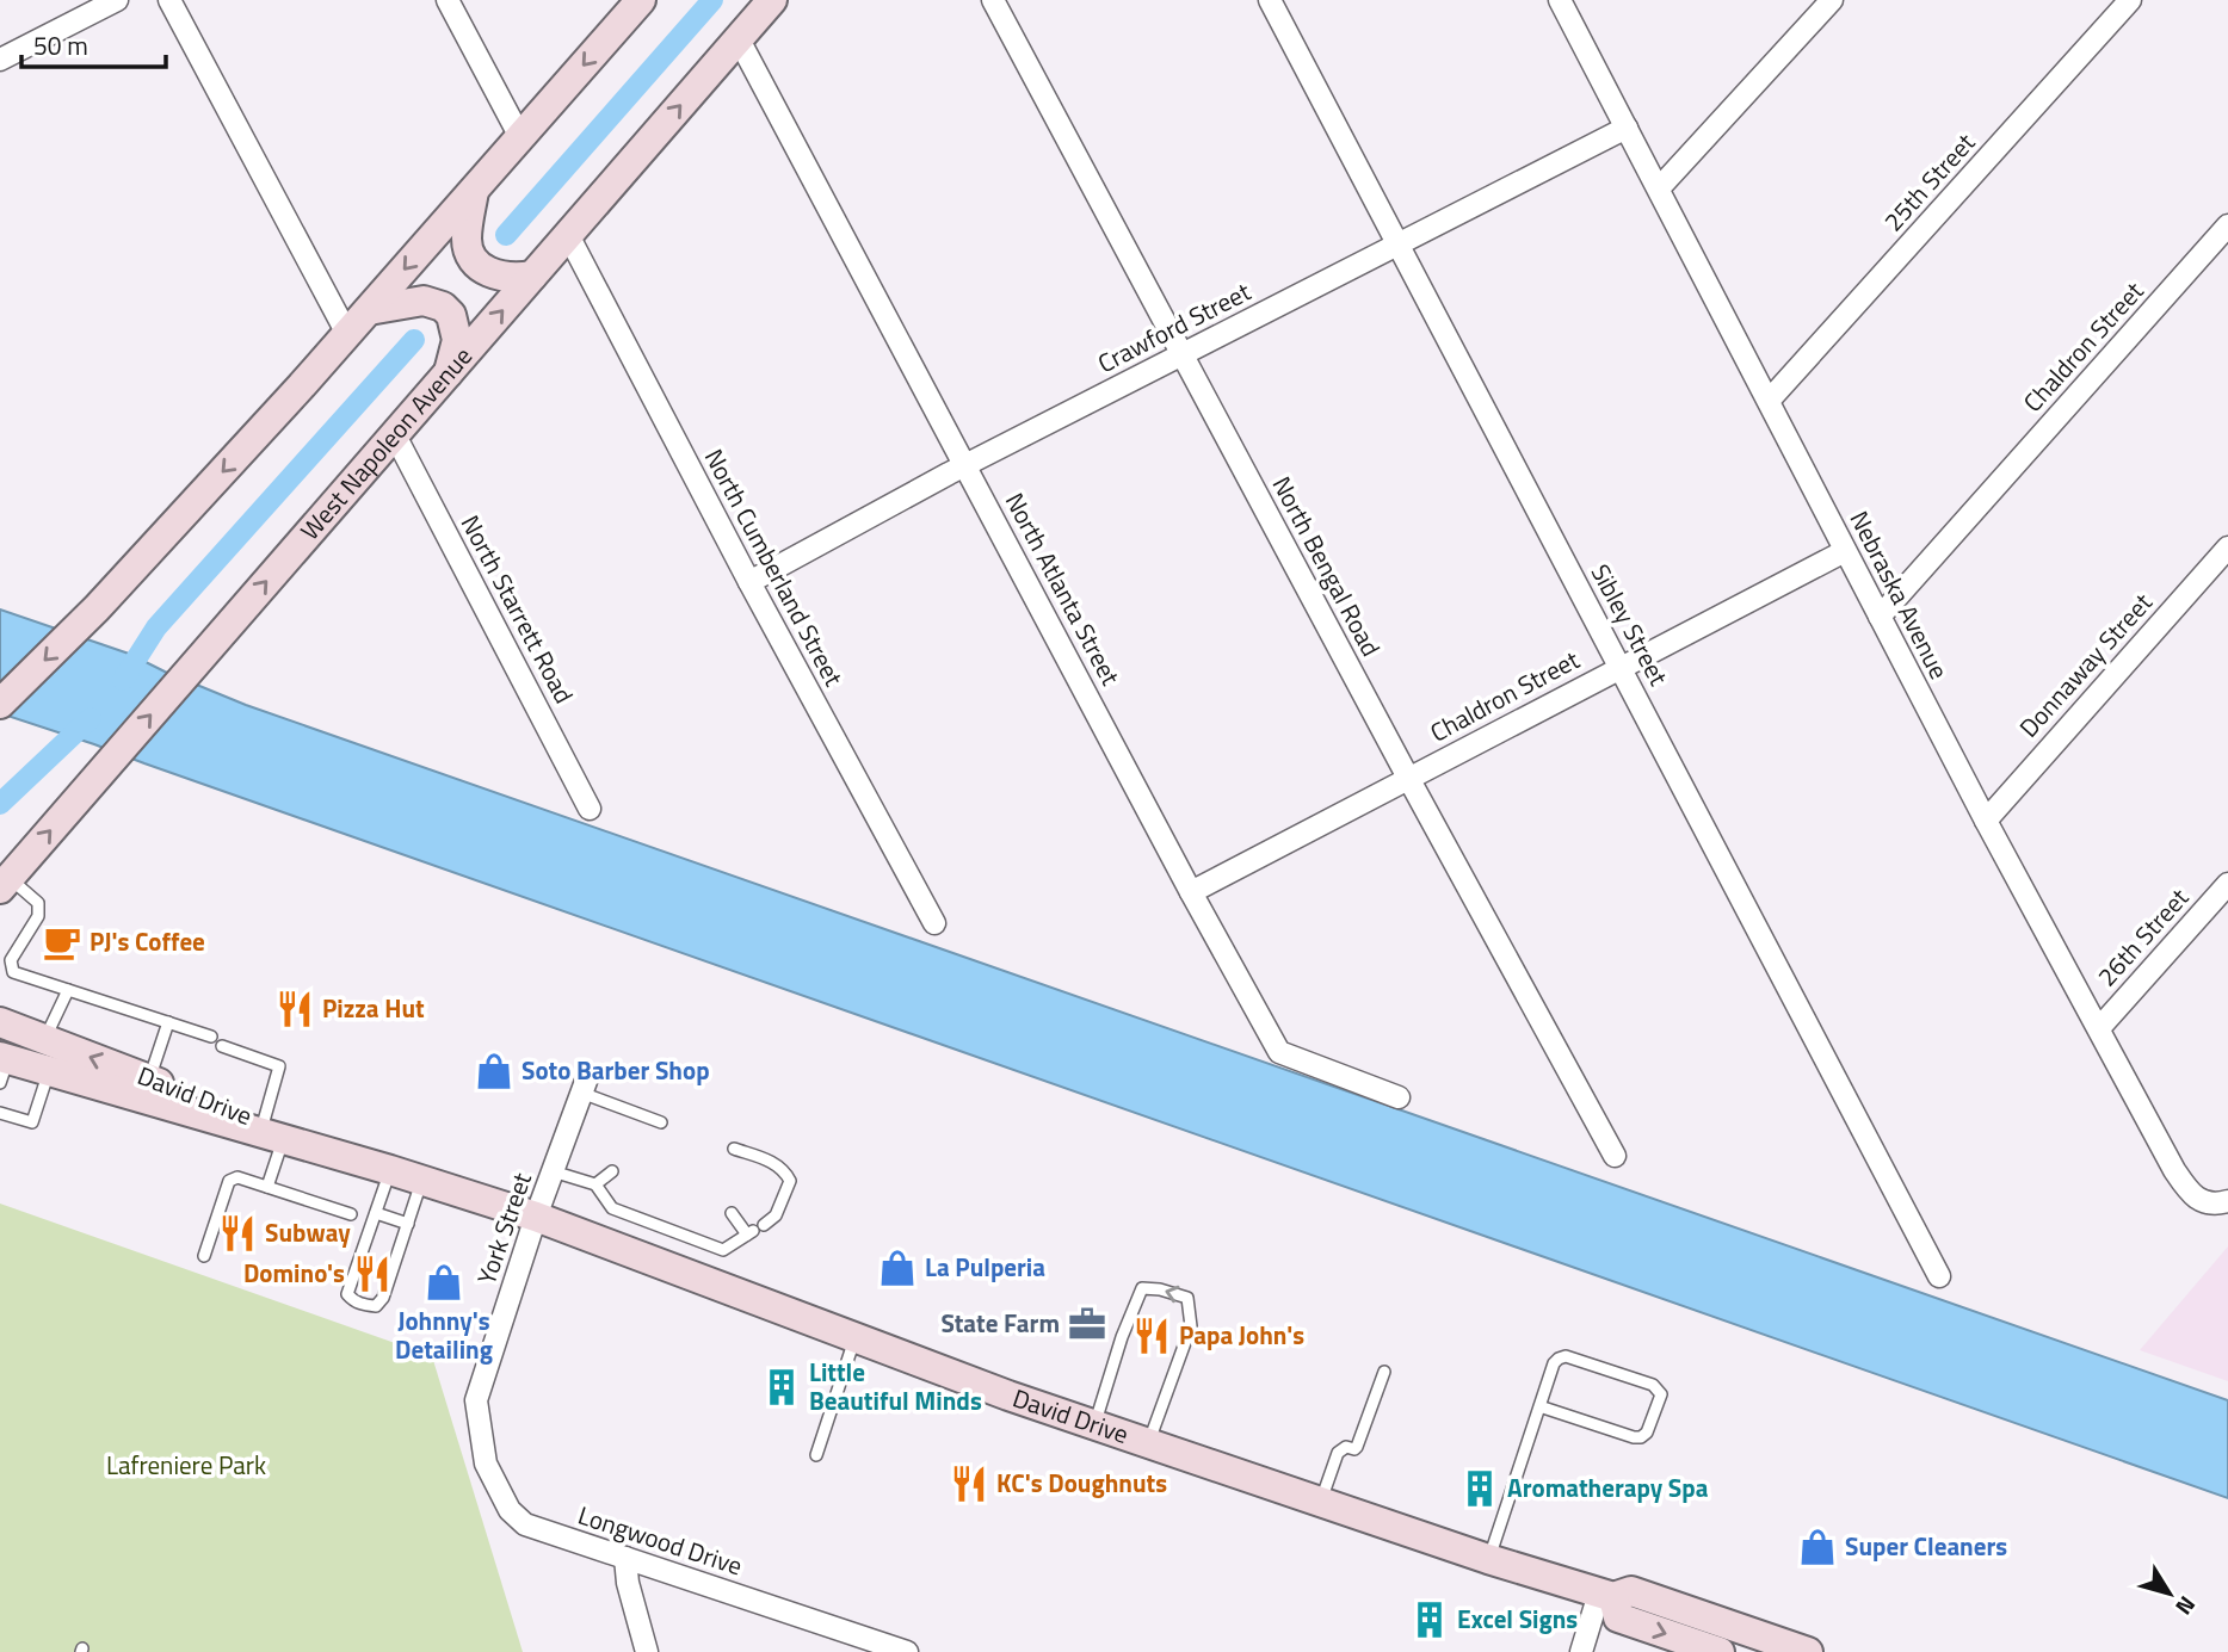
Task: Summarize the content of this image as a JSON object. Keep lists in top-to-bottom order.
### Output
{
  "streets": {
    "main road": ["West Napoleon Avenue", "David Drive"],
    "street": [
      "25th Street",
      "Crawford Street",
      "Chaldron Street",
      "North Bengal Road",
      "North Cumberland Street",
      "North Atlanta Street",
      "Nebraska Avenue",
      "North Starrett Road",
      "Sibley Street",
      "Donnaway Street",
      "26th Street",
      "York Street",
      "Longwood Drive"
    ]
  },
  "crossings": [
    ["25th Street", "Nebraska Avenue"],
    ["Crawford Street", "North Bengal Road"],
    ["Crawford Street", "North Cumberland Street"],
    ["Crawford Street", "North Atlanta Street"],
    ["Crawford Street", "Nebraska Avenue"],
    ["Crawford Street", "Sibley Street"],
    ["Chaldron Street", "North Bengal Road"],
    ["Chaldron Street", "North Atlanta Street"],
    ["Chaldron Street", "Nebraska Avenue"],
    ["Chaldron Street", "Sibley Street"],
    ["West Napoleon Avenue", "North Cumberland Street"],
    ["West Napoleon Avenue", "North Atlanta Street"],
    ["West Napoleon Avenue", "North Starrett Road"],
    ["Nebraska Avenue", "Donnaway Street"],
    ["Nebraska Avenue", "26th Street"],
    ["David Drive", "York Street"],
    ["York Street", "Longwood Drive"]
  ],
  "parks": ["Lafreniere Park"],
  "places": {
    "cafe": ["PJ's Coffee"],
    "restaurant": [
      "Pizza Hut",
      "Subway",
      "Domino's",
      "Papa John's",
      "KC's Doughnuts"
    ],
    "shop": [
      "Soto Barber Shop",
      "La Pulperia",
      "Johnny's Detailing",
      "Super Cleaners"
    ],
    "office": ["State Farm"],
    "building": ["Little Beautiful Minds", "Aromatherapy Spa", "Excel Signs"]
  },
  "scale_bar": "50 m",
  "north": "bottom right"
}
